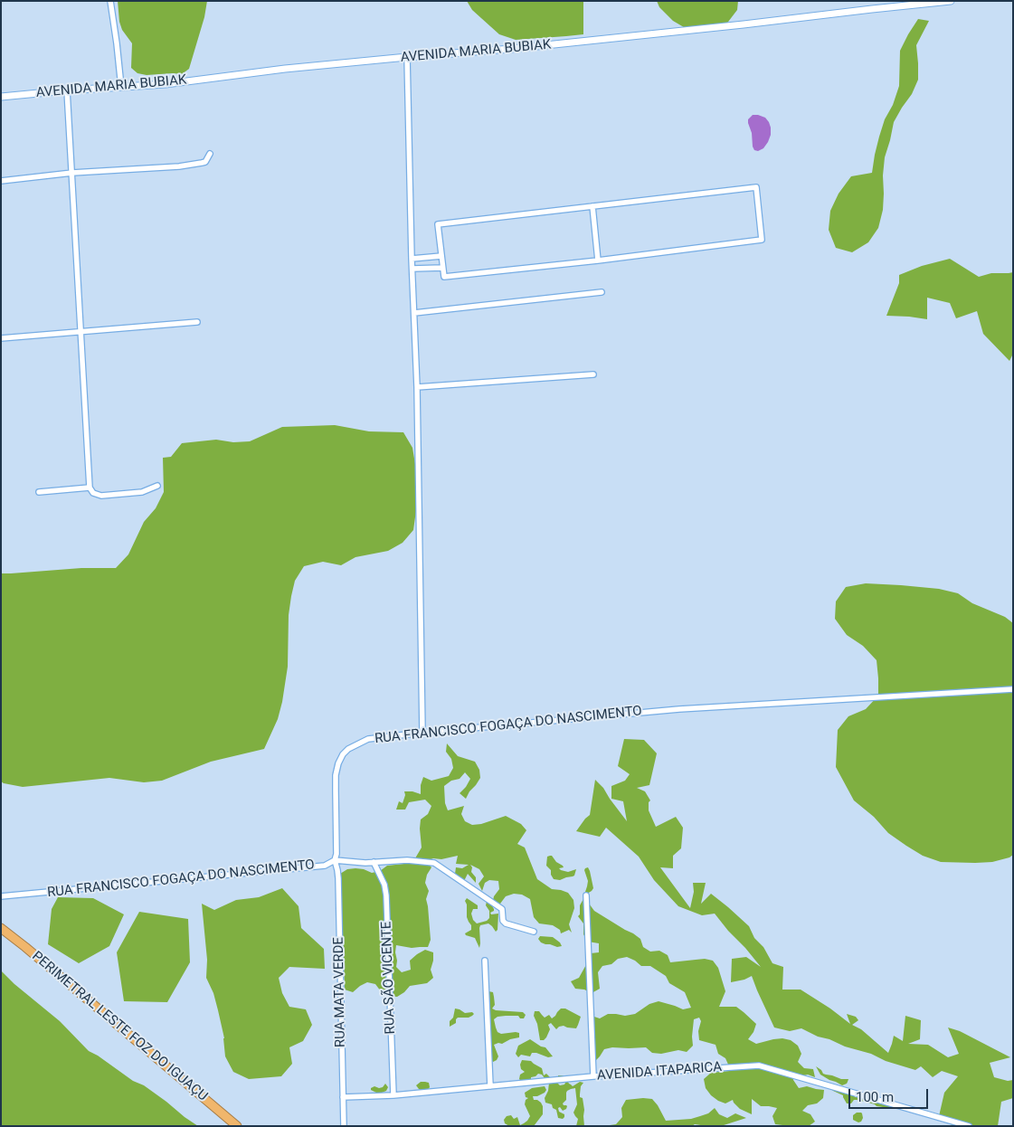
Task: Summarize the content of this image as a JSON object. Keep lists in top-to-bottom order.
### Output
{
  "streets": {
    "highway": ["PERIMETRAL LESTE FOZ DO IGUAÇU"],
    "street": [
      "AVENIDA MARIA BUBIAK",
      "RUA FRANCISCO FOGAÇA DO NASCIMENTO",
      "RUA SÃO VICENTE",
      "RUA MATA VERDE",
      "AVENIDA ITAPARICA"
    ]
  },
  "crossings": [
    ["RUA FRANCISCO FOGAÇA DO NASCIMENTO", "RUA MATA VERDE"],
    ["RUA SÃO VICENTE", "AVENIDA ITAPARICA"],
    ["RUA MATA VERDE", "AVENIDA ITAPARICA"]
  ],
  "scale_bar": "100 m"
}
